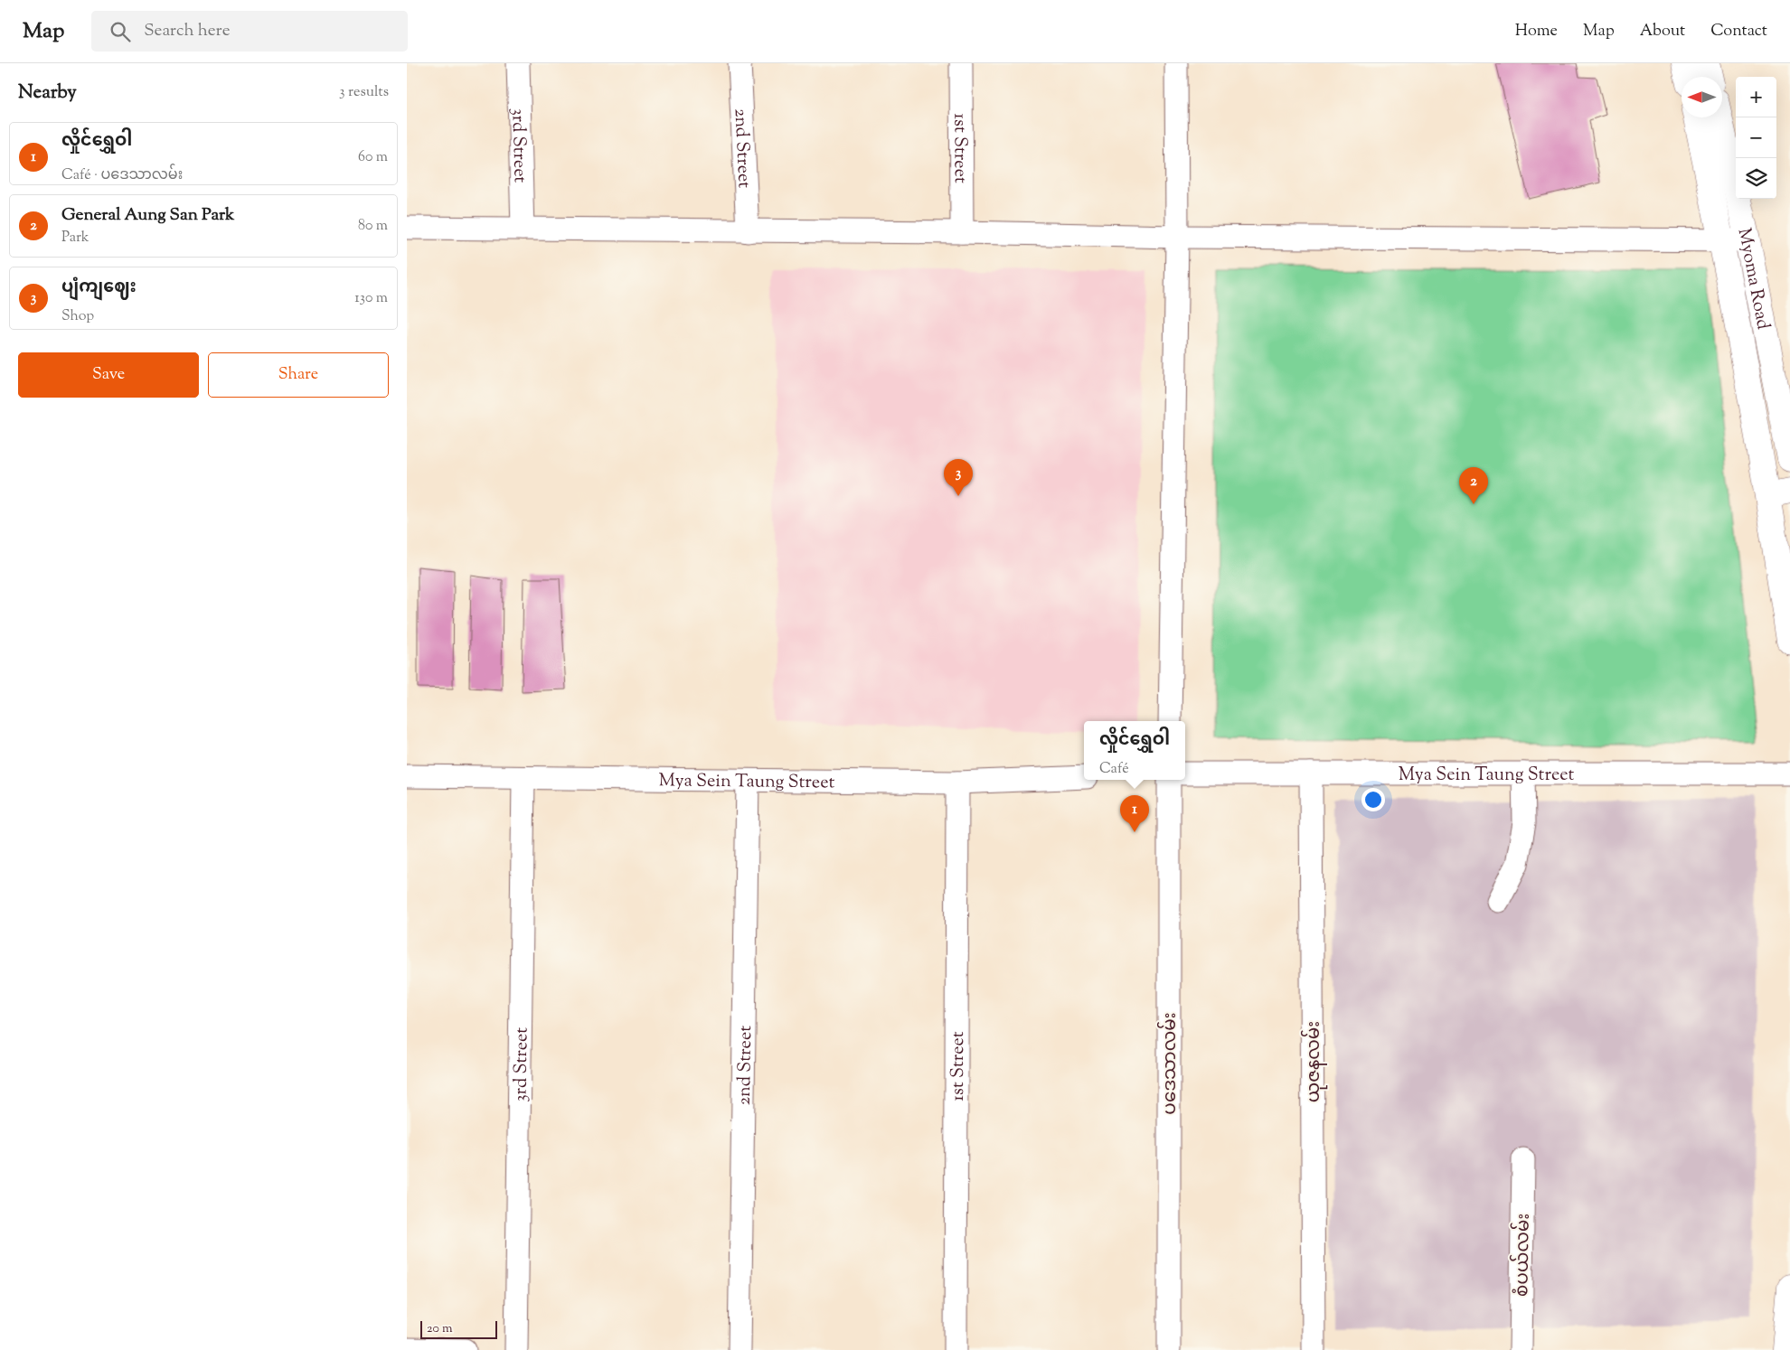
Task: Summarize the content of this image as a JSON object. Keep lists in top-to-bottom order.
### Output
{
  "streets": {
    "main road": ["Myoma Road"],
    "street": [
      "3rd Street",
      "2nd Street",
      "1st Street",
      "Mya Sein Taung Street",
      "ယုဇနလမ်း",
      "ပဒေသာလမ်း",
      "စံပယ်လမ်း"
    ]
  },
  "crossings": [
    ["3rd Street", "Mya Sein Taung Street"],
    ["2nd Street", "Mya Sein Taung Street"],
    ["1st Street", "Mya Sein Taung Street"],
    ["Mya Sein Taung Street", "ယုဇနလမ်း"]
  ],
  "scale_bar": "20 m",
  "north": "left",
  "page": {
    "header": "Map",
    "search": "Search here",
    "nav": [
      "Home",
      "Map",
      "About",
      "Contact"
    ],
    "heading": ["Nearby", "3 results"],
    "map_buttons": ["+", "−"],
    "list": [
      {
        "mark": "1",
        "name": "လှိုင်ရွှေဝါ",
        "note": "Café · ပဒေသာလမ်း",
        "value": "60 m"
      },
      {
        "mark": "2",
        "name": "General Aung San Park",
        "note": "Park",
        "value": "80 m"
      },
      {
        "mark": "3",
        "name": "ပျံကျဈေး",
        "note": "Shop",
        "value": "130 m"
      }
    ],
    "buttons": ["Save", "Share"],
    "pins": ["3", "2", "1"],
    "popup": ["လှိုင်ရွှေဝါ", "Café"],
    "scale": "20 m"
  }
}
